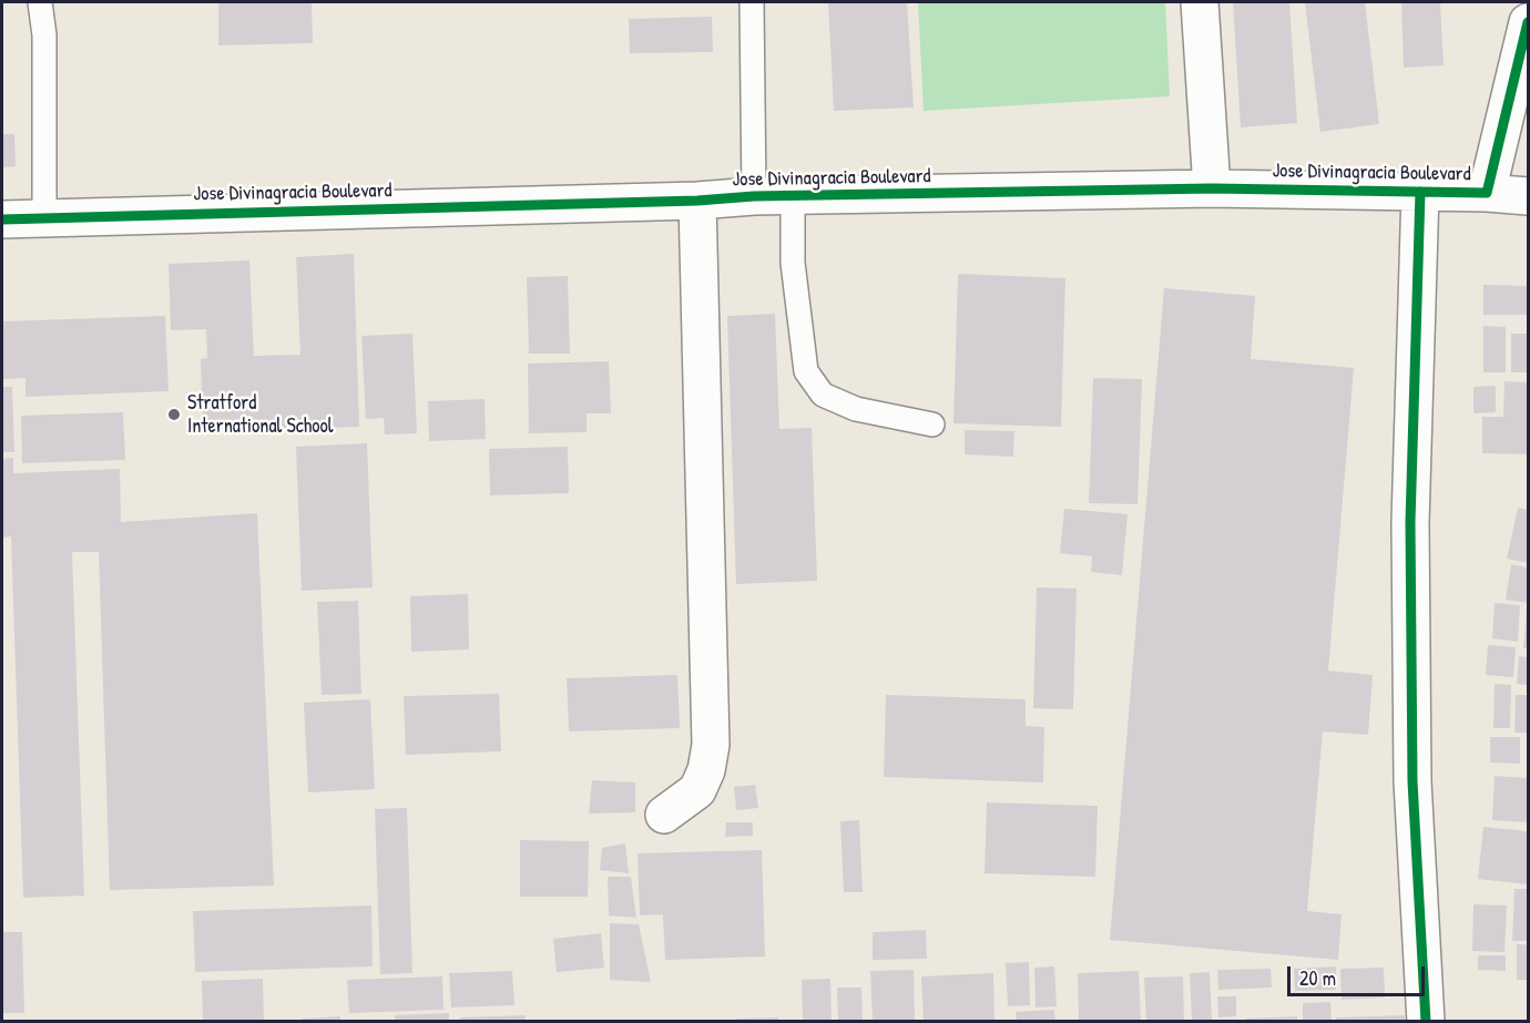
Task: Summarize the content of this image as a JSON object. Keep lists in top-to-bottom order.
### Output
{
  "streets": {
    "street": ["Jose Divinagracia Boulevard"]
  },
  "places": ["Stratford International School"],
  "scale_bar": "20 m"
}
